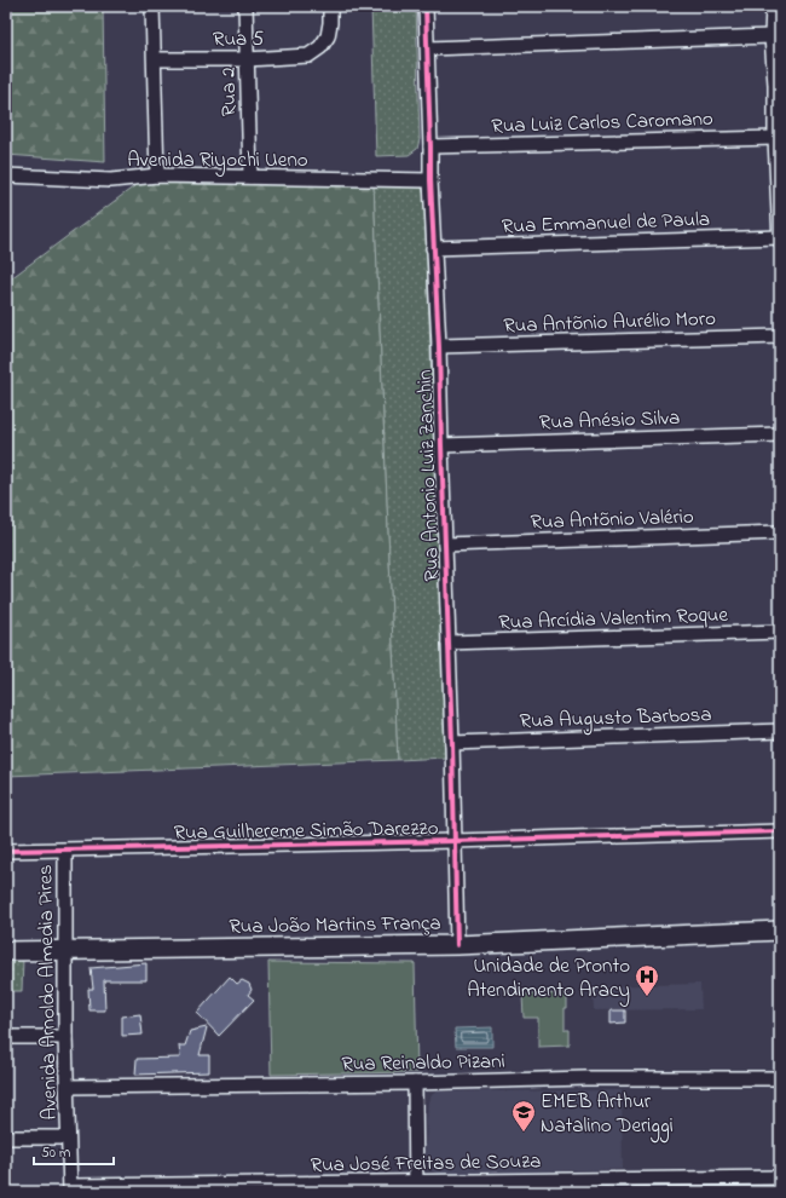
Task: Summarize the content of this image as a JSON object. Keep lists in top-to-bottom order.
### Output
{
  "streets": {
    "main road": ["Rua João Martins França"],
    "street": [
      "Rua 5",
      "Rua 2",
      "Rua Luiz Carlos Caromano",
      "Avenida Riyochi Ueno",
      "Rua Emmanuel de Paula",
      "Rua Antõnio Aurélio Moro",
      "Rua Anésio Silva",
      "Rua Antonio Luiz Zanchin",
      "Rua Antõnio Valério",
      "Rua Arcídia Valentim Roque",
      "Rua Augusto Barbosa",
      "Rua Guilhereme Simão Darezzo",
      "Avenida Arnoldo Almedia Pires",
      "Rua Reinaldo Pizani",
      "Rua José Freitas de Souza"
    ]
  },
  "crossings": [
    ["Rua 5", "Rua 2"],
    ["Rua 2", "Avenida Riyochi Ueno"],
    ["Rua Luiz Carlos Caromano", "Rua Antonio Luiz Zanchin"],
    ["Avenida Riyochi Ueno", "Rua Antonio Luiz Zanchin"],
    ["Rua Emmanuel de Paula", "Rua Antonio Luiz Zanchin"],
    ["Rua Antõnio Aurélio Moro", "Rua Antonio Luiz Zanchin"],
    ["Rua Anésio Silva", "Rua Antonio Luiz Zanchin"],
    ["Rua Antonio Luiz Zanchin", "Rua Antõnio Valério"],
    ["Rua Antonio Luiz Zanchin", "Rua Arcídia Valentim Roque"],
    ["Rua Antonio Luiz Zanchin", "Rua Augusto Barbosa"],
    ["Rua Antonio Luiz Zanchin", "Rua Guilhereme Simão Darezzo"],
    ["Rua Antonio Luiz Zanchin", "Rua João Martins França"],
    ["Rua Guilhereme Simão Darezzo", "Avenida Arnoldo Almedia Pires"],
    ["Rua João Martins França", "Avenida Arnoldo Almedia Pires"],
    ["Avenida Arnoldo Almedia Pires", "Rua Reinaldo Pizani"],
    ["Avenida Arnoldo Almedia Pires", "Rua José Freitas de Souza"]
  ],
  "places": {
    "hospital": ["Unidade de Pronto Atendimento Aracy"],
    "school or university": ["EMEB Arthur Natalino Deriggi"]
  },
  "scale_bar": "50 m"
}
